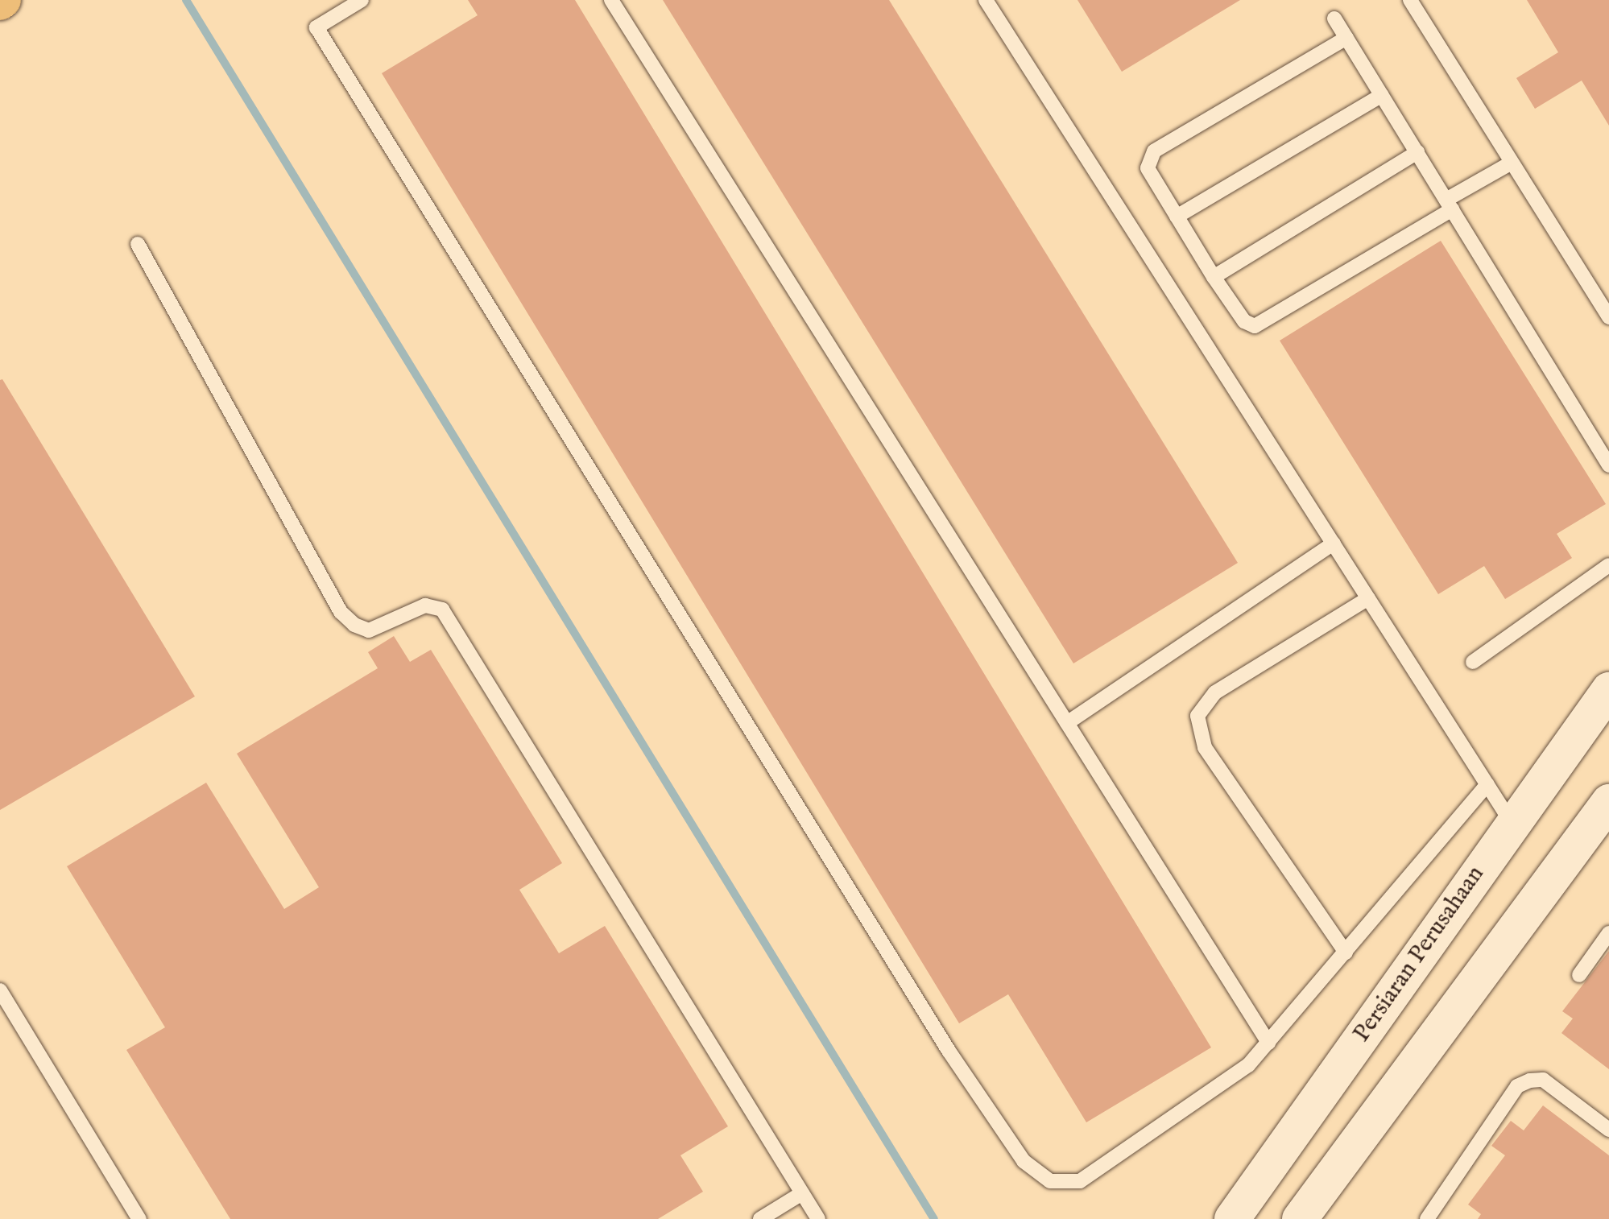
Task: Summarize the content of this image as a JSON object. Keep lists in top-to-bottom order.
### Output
{
  "streets": {
    "main road": ["Persiaran Perusahaan"]
  }
}
